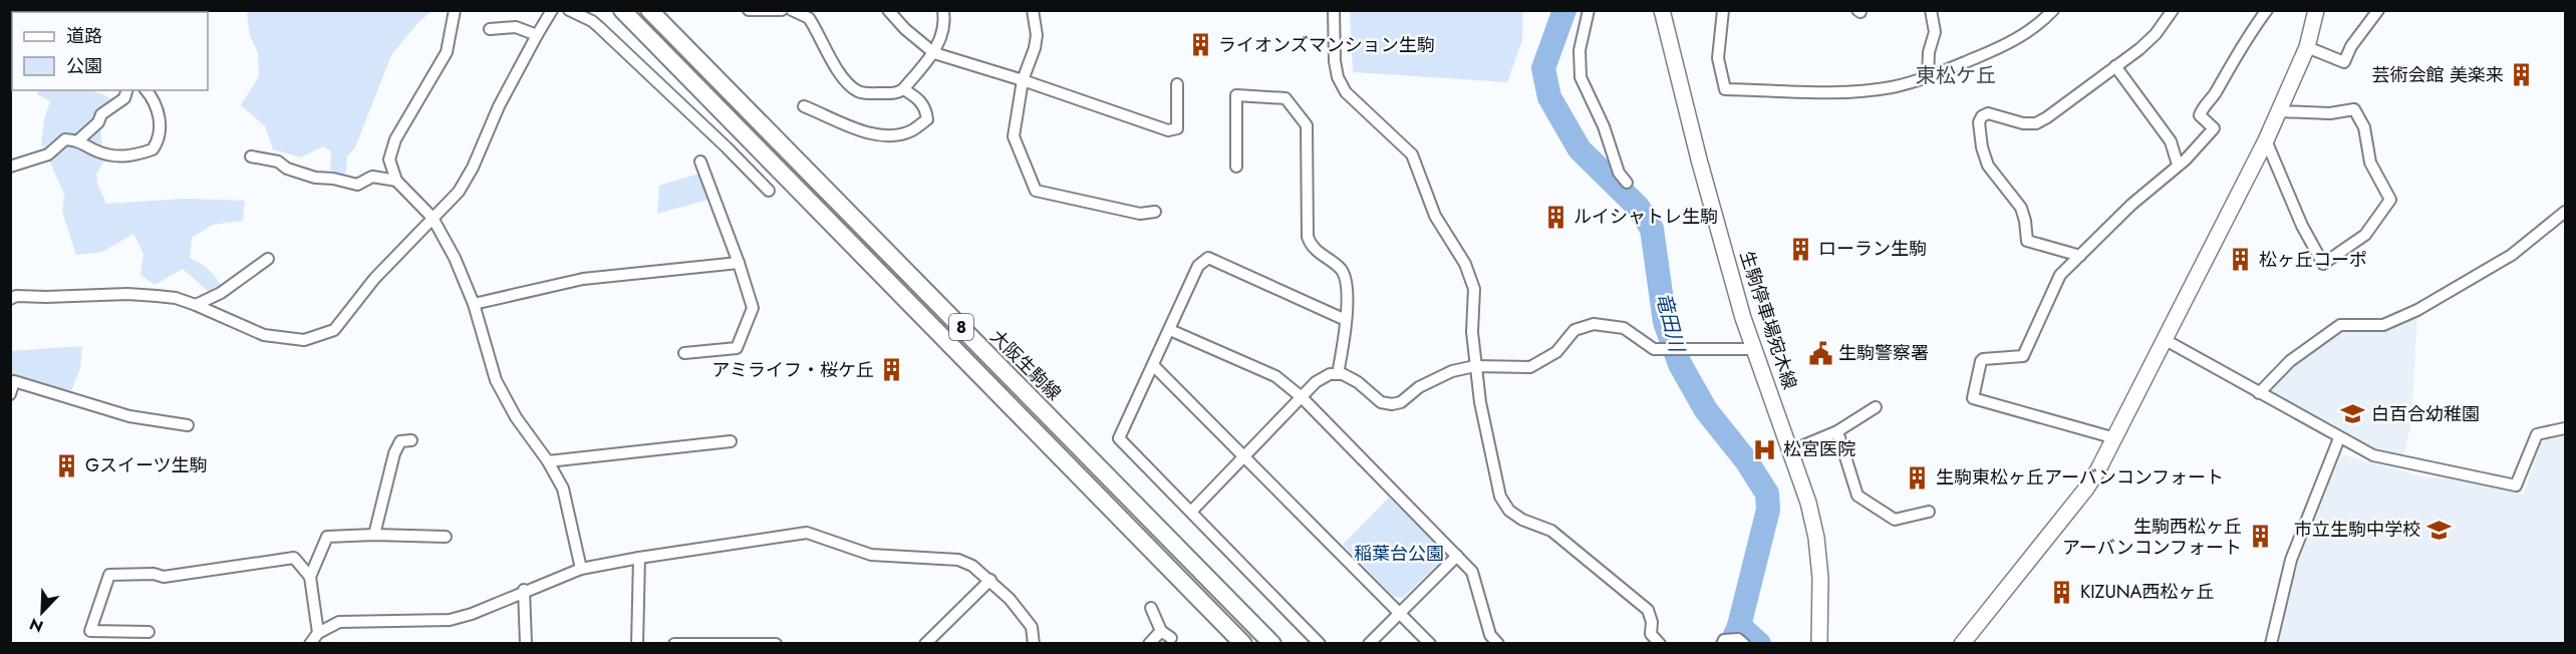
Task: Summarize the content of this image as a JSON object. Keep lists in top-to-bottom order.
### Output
{
  "streets": {
    "main road": ["8", "大阪生駒線"],
    "street": ["生駒停車場宛木線"]
  },
  "districts": ["東松ケ丘"],
  "water": ["竜田川"],
  "parks": ["稲葉台公園"],
  "places": {
    "building": [
      "ライオンズマンション生駒",
      "芸術会館 美楽来",
      "ルイシャトレ生駒",
      "ローラン生駒",
      "松ヶ丘コーポ",
      "アミライフ・桜ケ丘",
      "Gスイーツ生駒",
      "生駒東松ヶ丘アーバンコンフォート",
      "生駒西松ヶ丘 アーバンコンフォート",
      "KIZUNA西松ヶ丘"
    ],
    "public building": ["生駒警察署"],
    "school or university": ["白百合幼稚園", "市立生駒中学校"],
    "hospital": ["松宮医院"]
  },
  "legend": ["道路", "公園"],
  "north": "bottom left"
}
